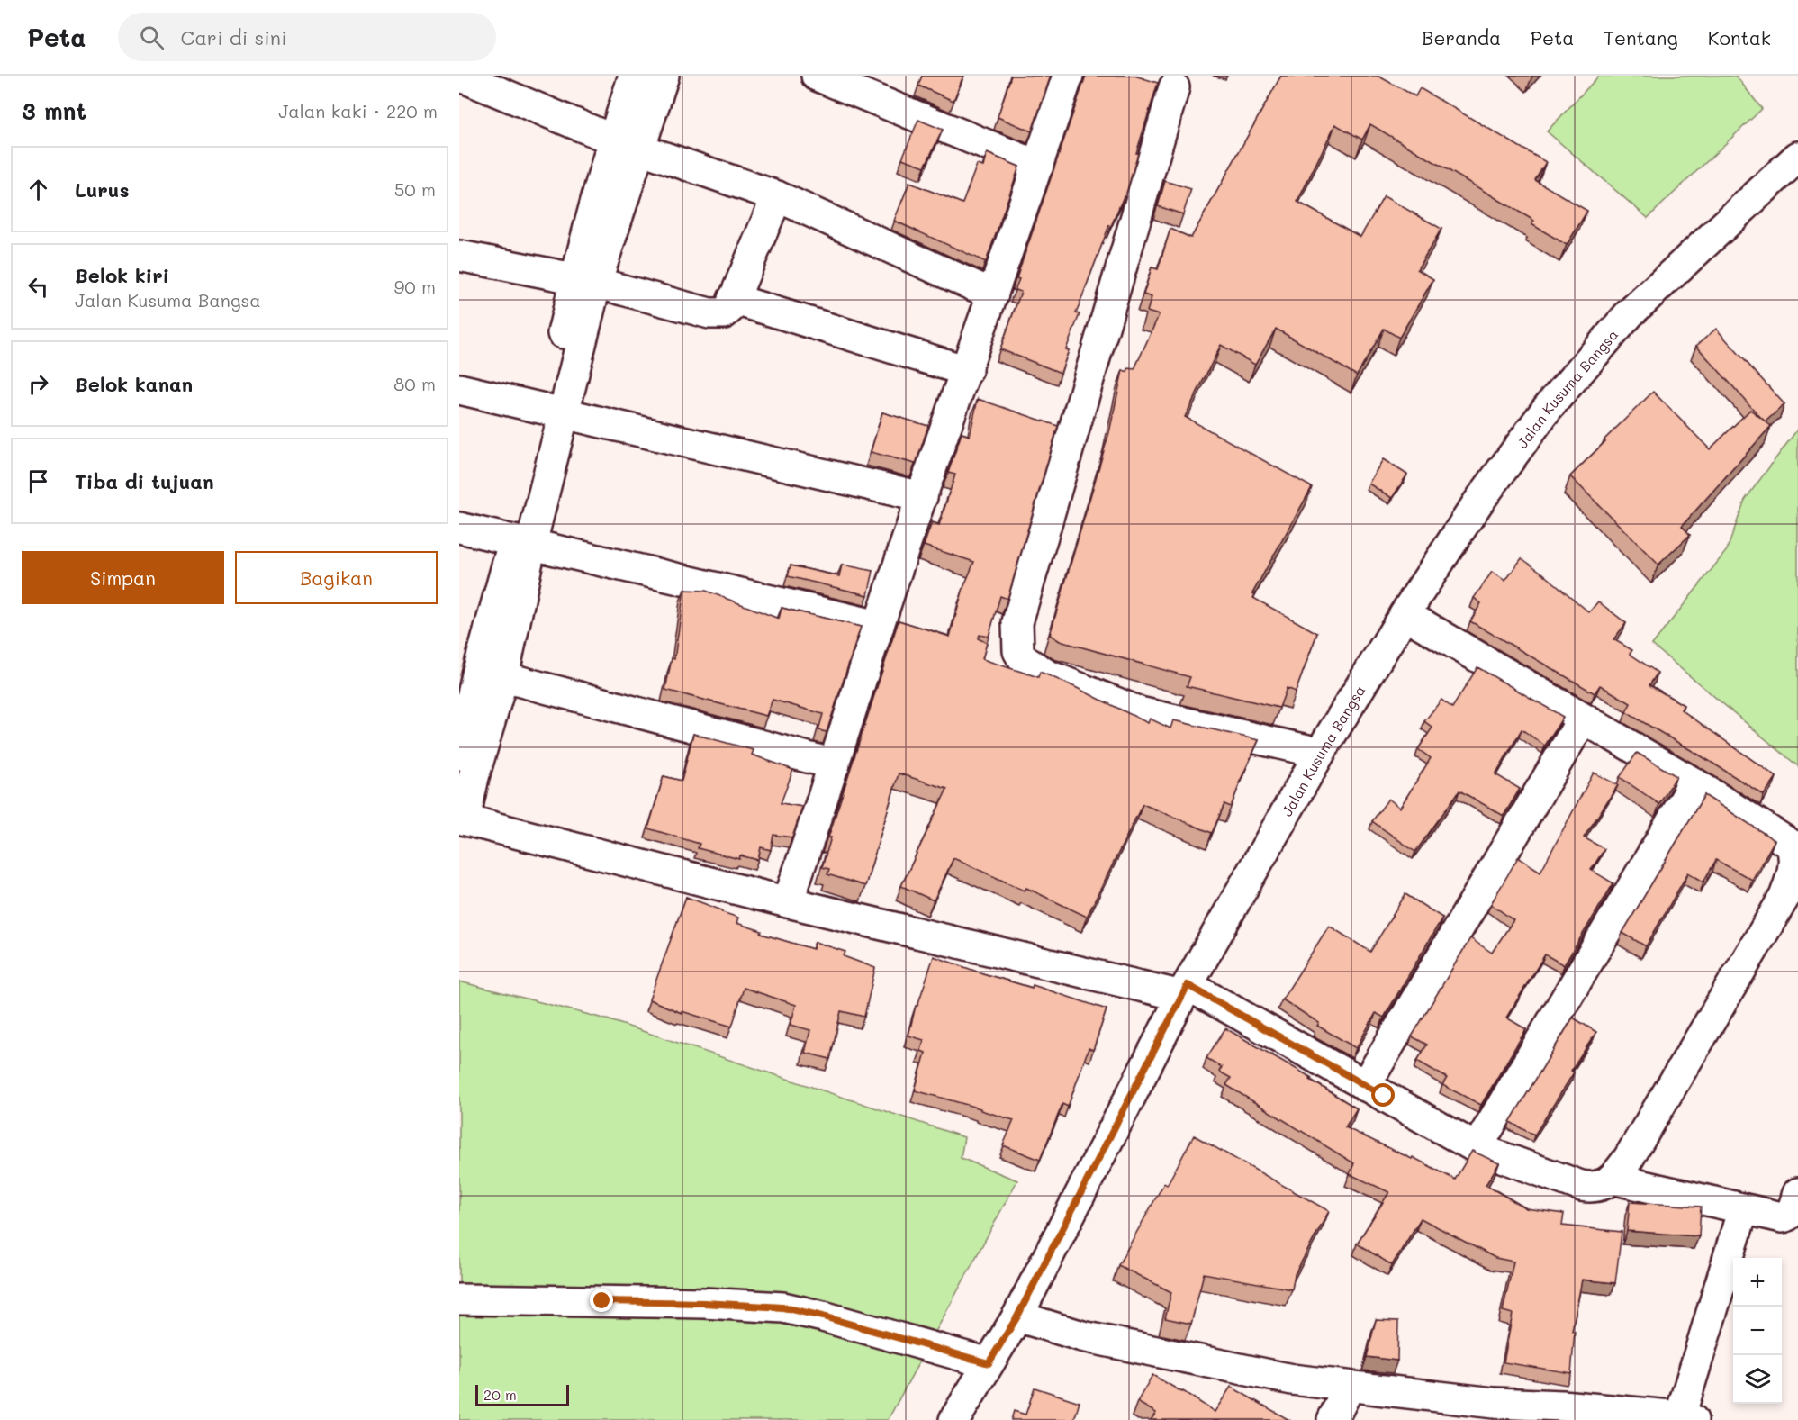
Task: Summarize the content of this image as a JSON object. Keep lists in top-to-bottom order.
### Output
{
  "streets": {
    "street": ["Jalan Kusuma Bangsa"]
  },
  "scale_bar": "20 m",
  "page": {
    "header": "Peta",
    "search": "Cari di sini",
    "nav": [
      "Beranda",
      "Peta",
      "Tentang",
      "Kontak"
    ],
    "heading": ["3 mnt", "Jalan kaki · 220 m"],
    "list": [
      ["Lurus", "50 m"],
      ["Belok kiri", "Jalan Kusuma Bangsa", "90 m"],
      ["Belok kanan", "80 m"],
      "Tiba di tujuan"
    ],
    "buttons": ["Simpan", "Bagikan"],
    "map_buttons": ["+", "−"],
    "scale": "20 m"
  }
}
